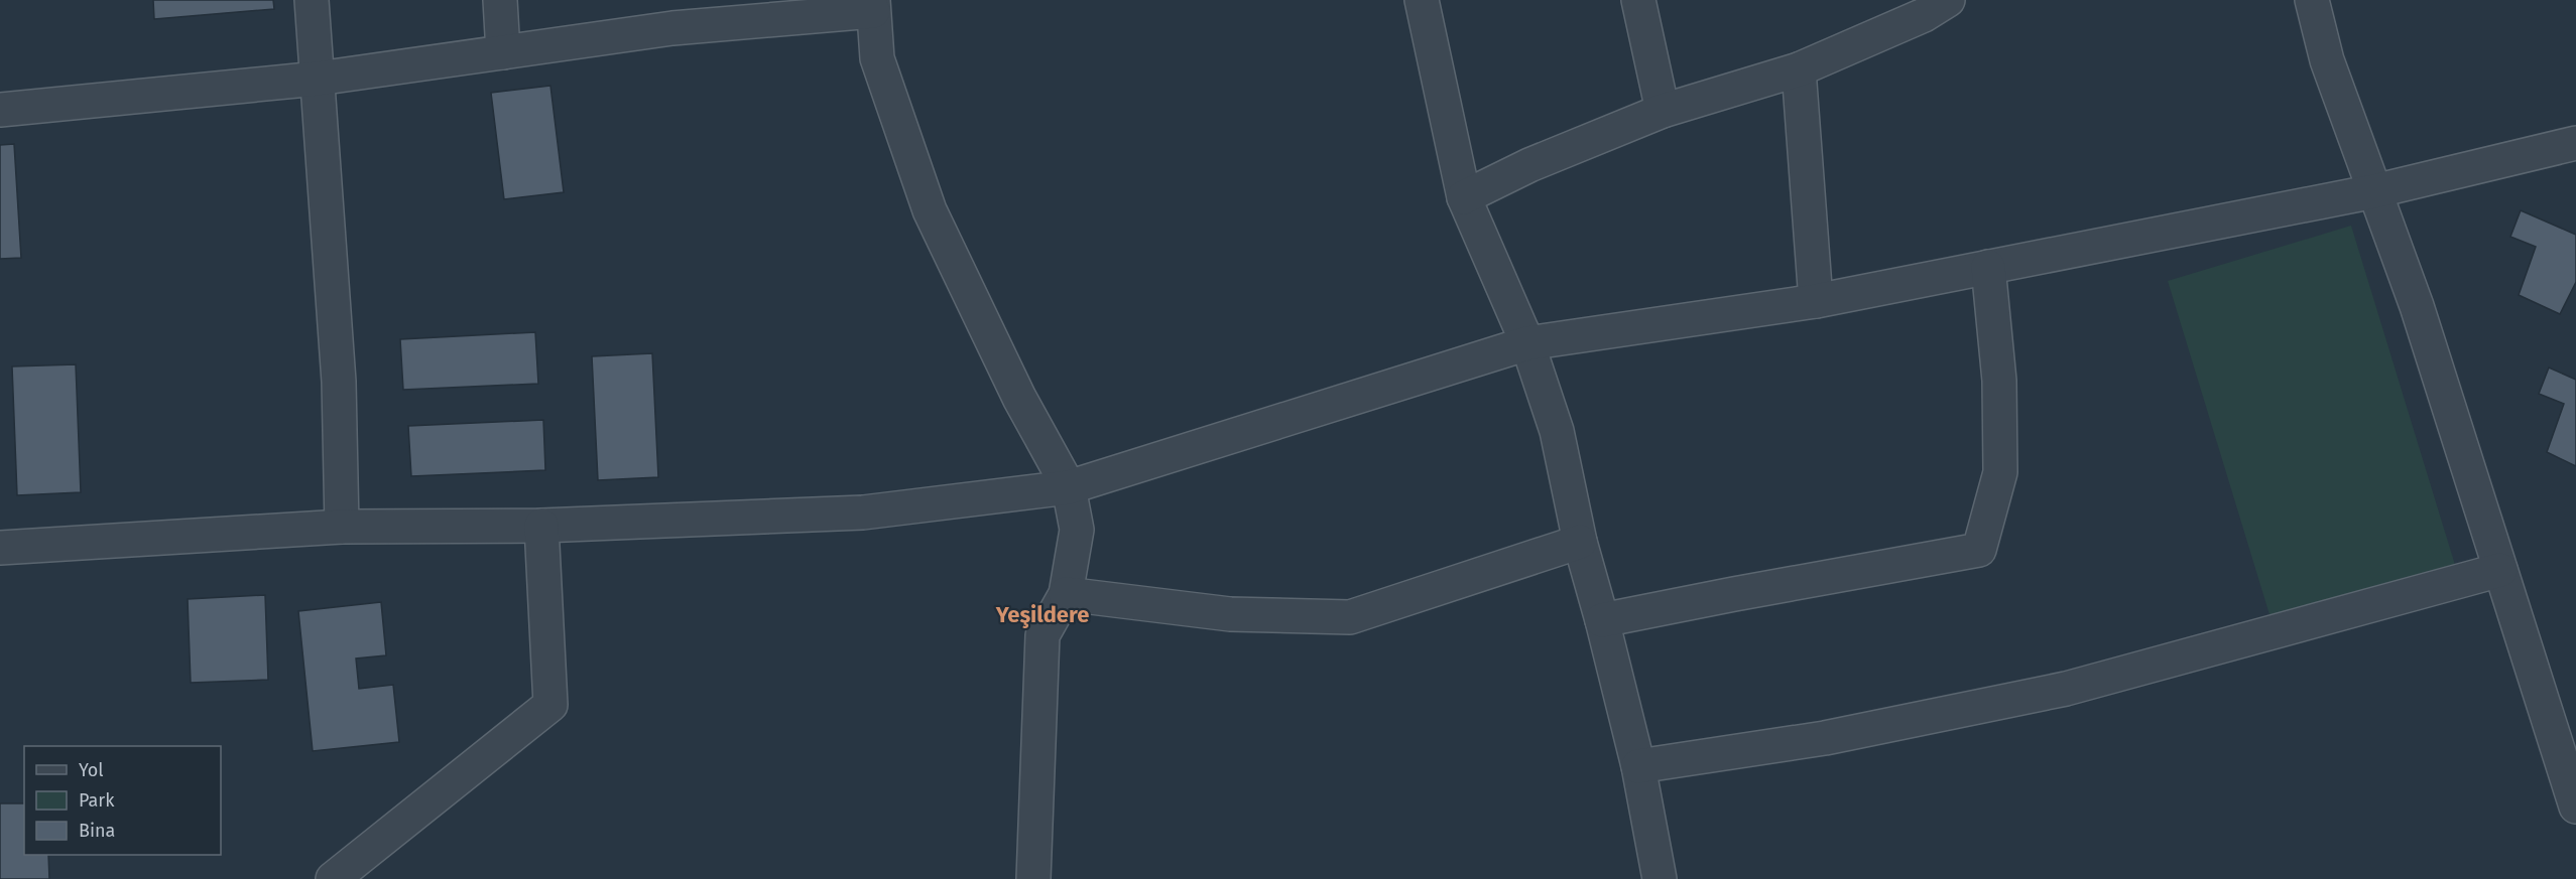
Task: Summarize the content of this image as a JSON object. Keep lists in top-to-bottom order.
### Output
{
  "districts": ["Yeşildere"],
  "legend": ["Yol", "Park", "Bina"]
}
